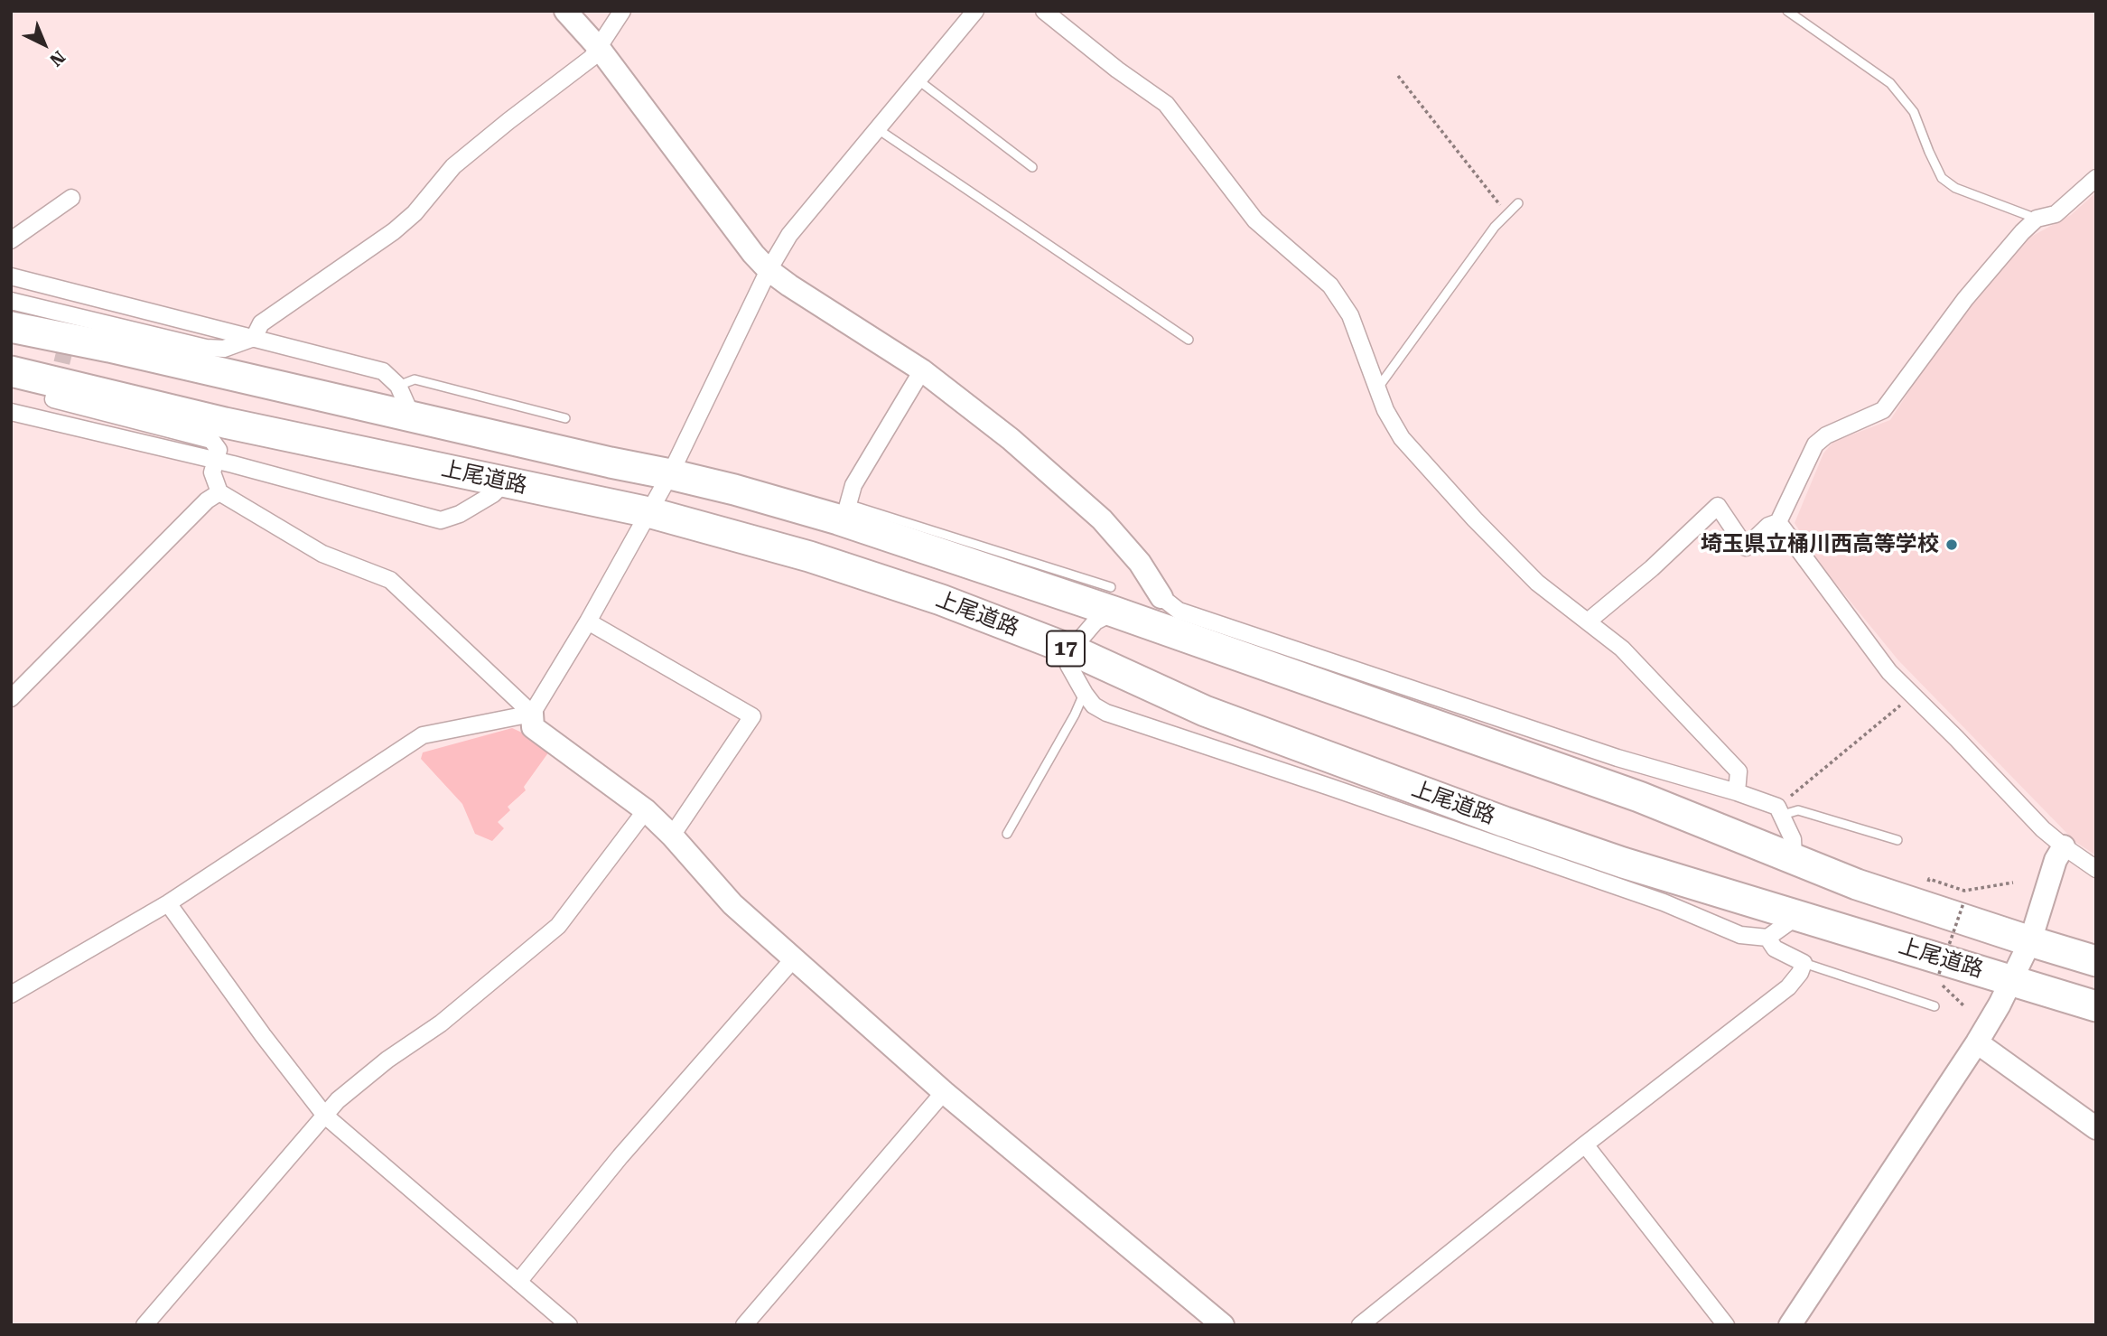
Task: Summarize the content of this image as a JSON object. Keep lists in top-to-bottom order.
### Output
{
  "streets": {
    "highway": ["上尾道路", "17"]
  },
  "places": ["埼玉県立桶川西高等学校"],
  "north": "bottom right"
}
